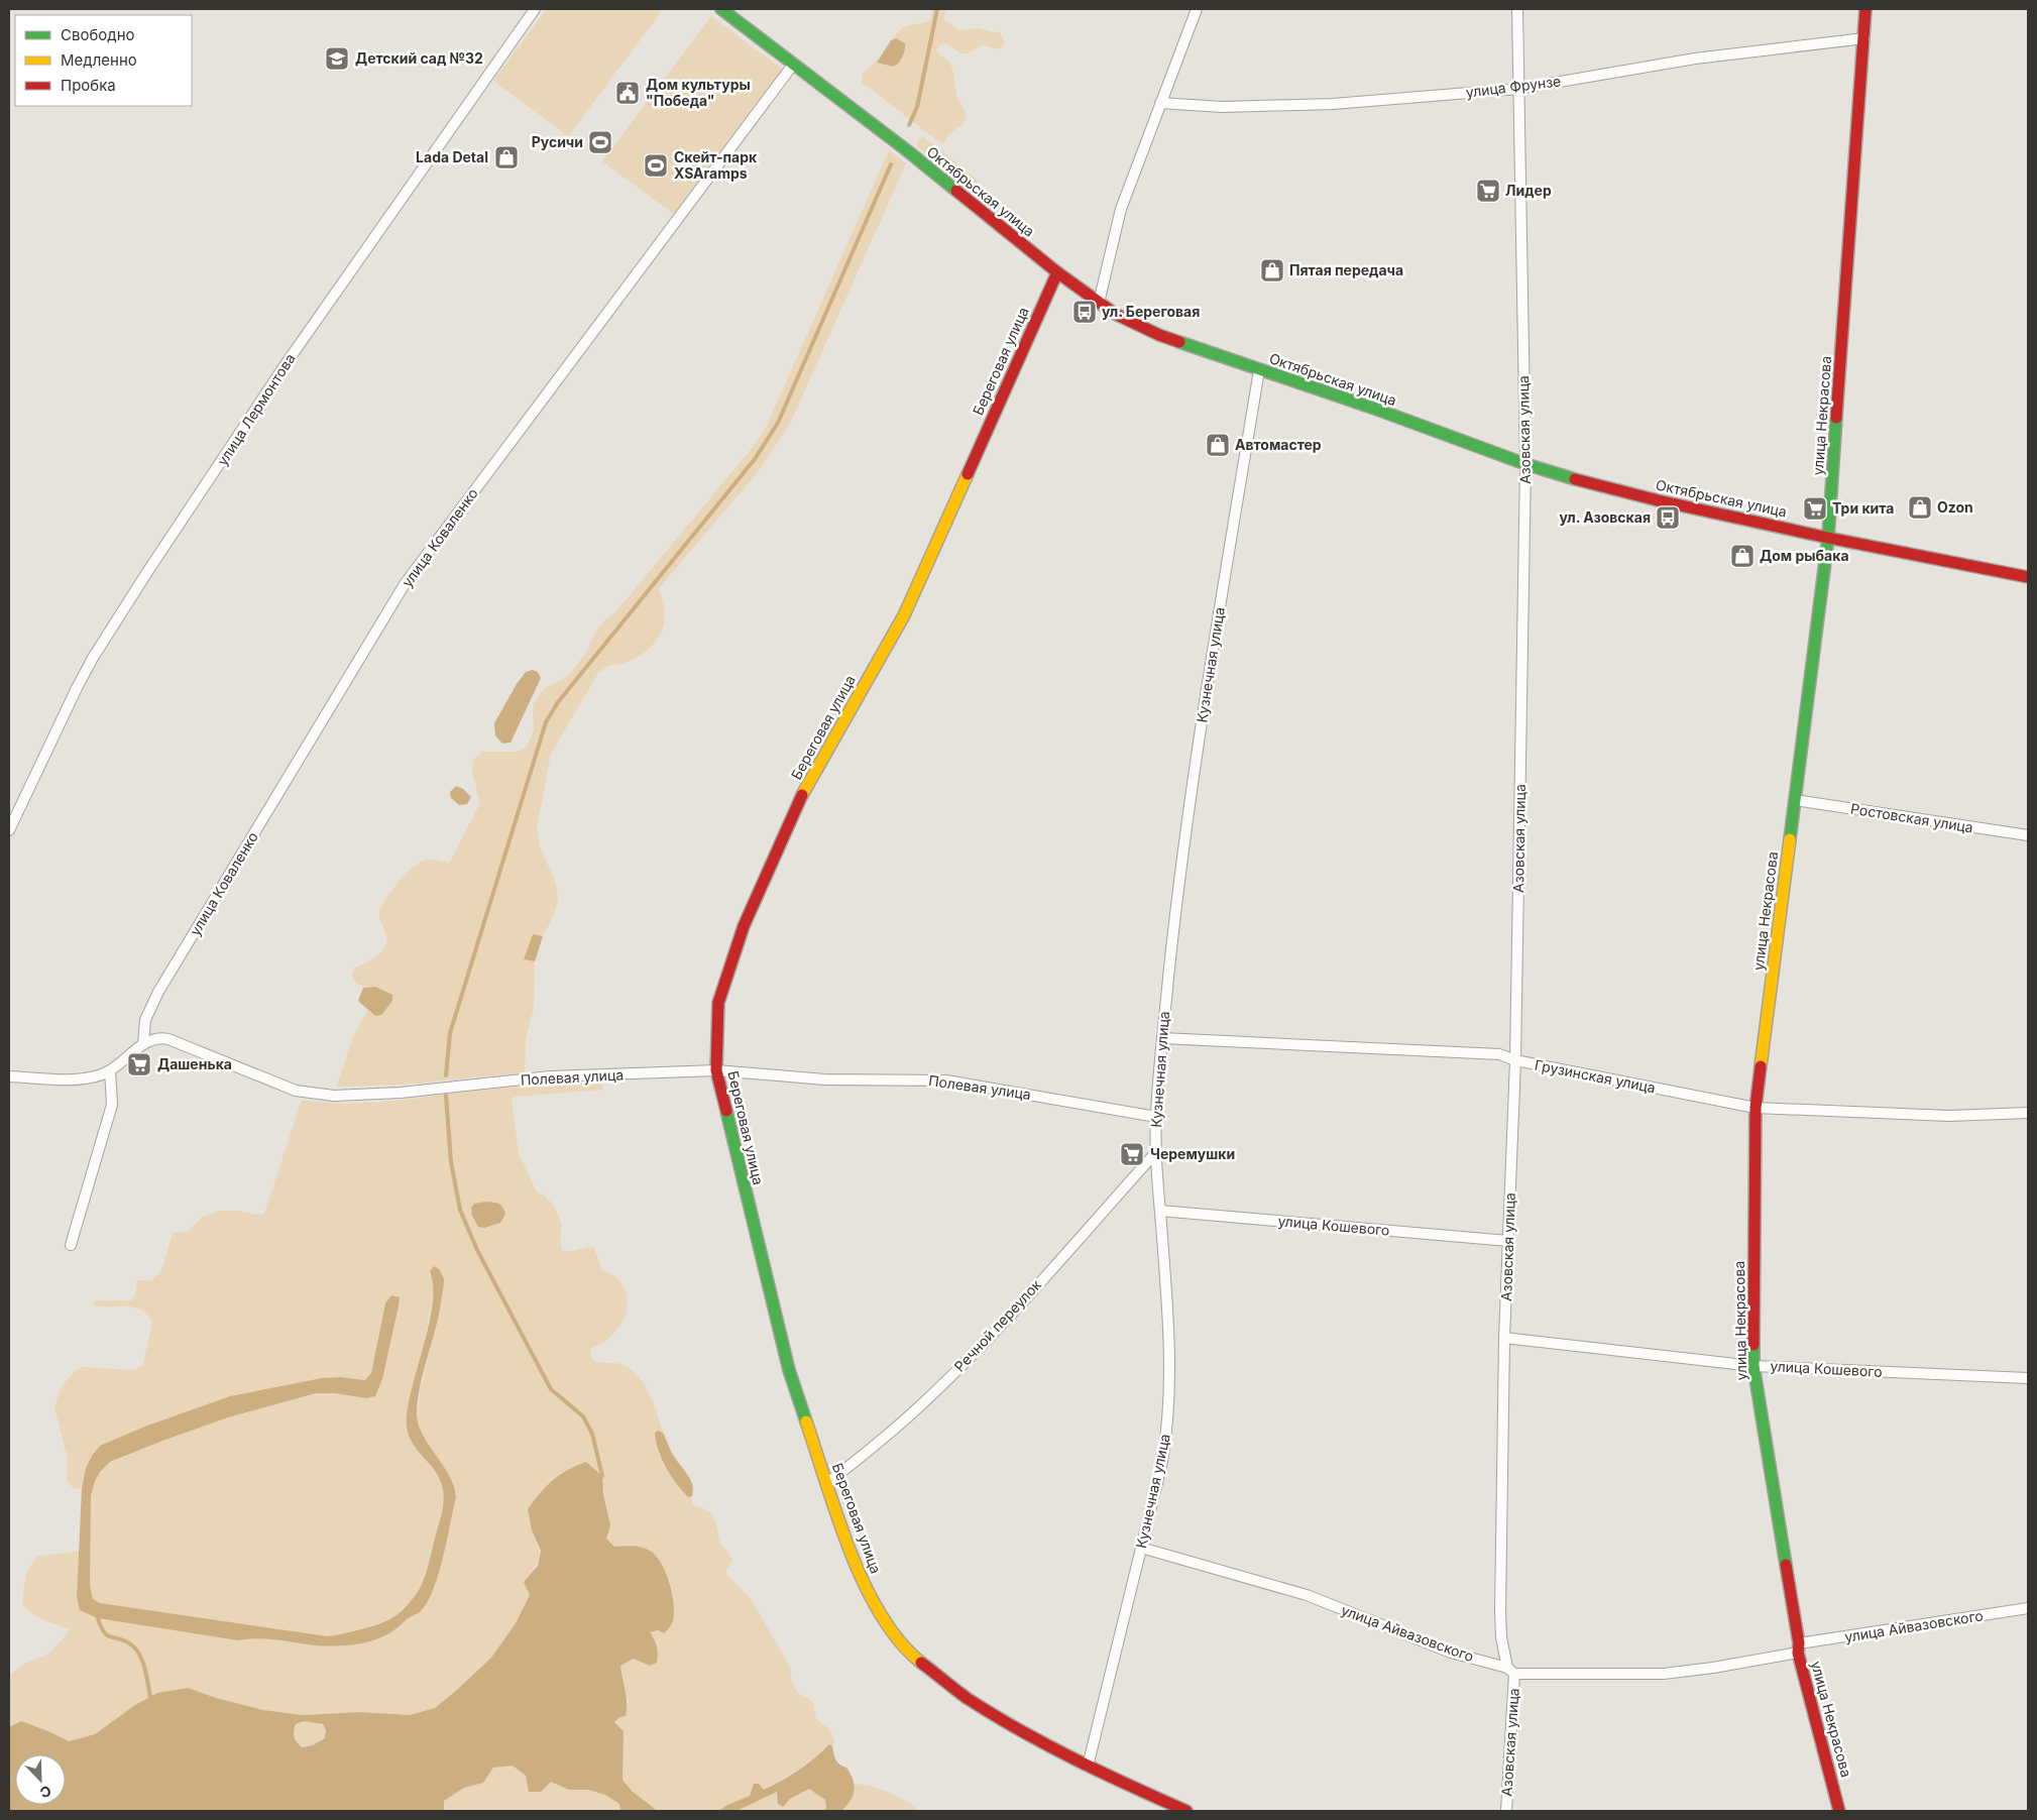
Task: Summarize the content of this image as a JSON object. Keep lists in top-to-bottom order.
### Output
{
  "streets": {
    "street": [
      "улица Фрунзе",
      "Октябрьская улица",
      "Береговая улица",
      "улица Лермонтова",
      "улица Некрасова",
      "Азовская улица",
      "улица Коваленко",
      "Кузнечная улица",
      "Ростовская улица",
      "Грузинская улица",
      "Полевая улица",
      "улица Кошевого",
      "Речной переулок",
      "улица Айвазовского"
    ]
  },
  "crossings": [
    ["улица Фрунзе", "улица Некрасова"],
    ["улица Фрунзе", "Азовская улица"],
    ["Октябрьская улица", "Береговая улица"],
    ["Октябрьская улица", "улица Некрасова"],
    ["Октябрьская улица", "Азовская улица"],
    ["Октябрьская улица", "улица Коваленко"],
    ["Октябрьская улица", "Кузнечная улица"],
    ["Береговая улица", "Кузнечная улица"],
    ["Береговая улица", "Полевая улица"],
    ["Береговая улица", "Речной переулок"],
    ["улица Некрасова", "Ростовская улица"],
    ["улица Некрасова", "Грузинская улица"],
    ["улица Некрасова", "улица Кошевого"],
    ["улица Некрасова", "улица Айвазовского"],
    ["Азовская улица", "Грузинская улица"],
    ["Азовская улица", "улица Кошевого"],
    ["Азовская улица", "улица Айвазовского"],
    ["улица Коваленко", "Полевая улица"],
    ["Кузнечная улица", "Грузинская улица"],
    ["Кузнечная улица", "Полевая улица"],
    ["Кузнечная улица", "улица Кошевого"],
    ["Кузнечная улица", "Речной переулок"],
    ["Кузнечная улица", "улица Айвазовского"]
  ],
  "places": {
    "school or university": ["Детский сад №32"],
    "public building": ["Дом культуры \"Победа\""],
    "sports": ["Русичи", "Скейт-парк XSAramps"],
    "shop": [
      "Lada Detal",
      "Пятая передача",
      "Автомастер",
      "Ozon",
      "Дом рыбака"
    ],
    "supermarket": [
      "Лидер",
      "Три кита",
      "Дашенька",
      "Черемушки"
    ],
    "bus stop": ["ул. Береговая", "ул. Азовская"]
  },
  "legend": ["Свободно", "Медленно", "Пробка"],
  "north": "bottom right"
}
